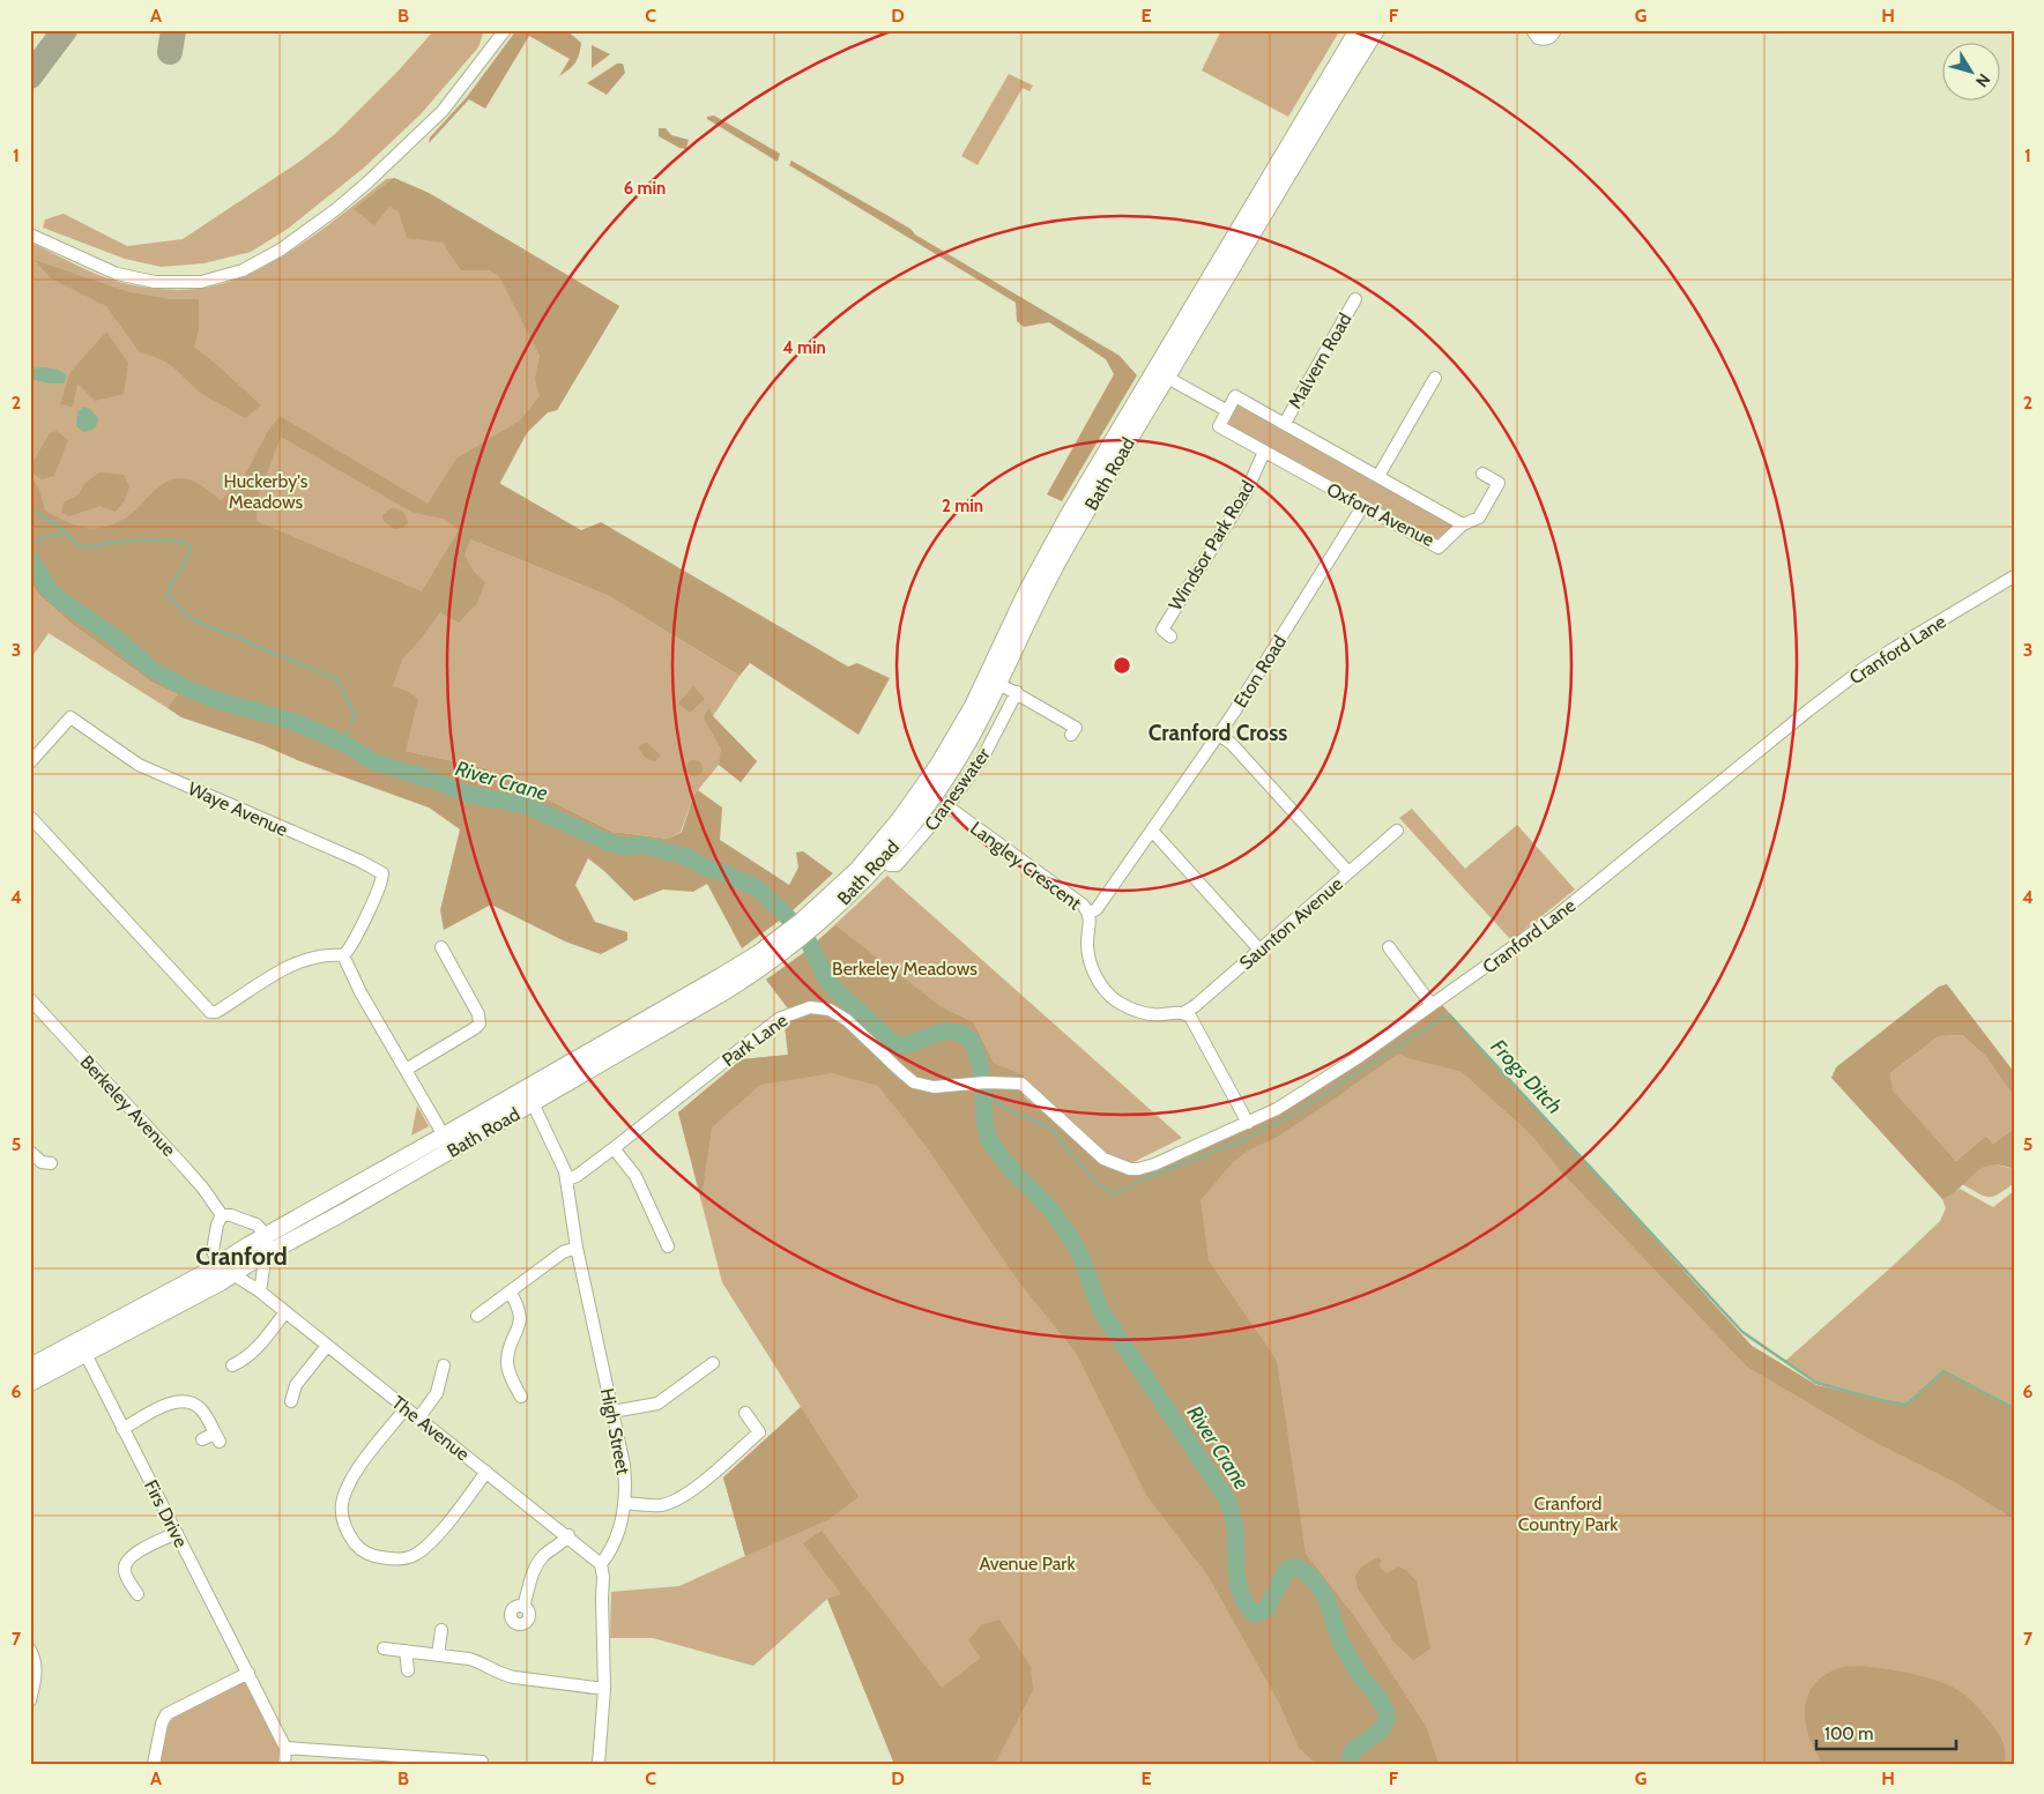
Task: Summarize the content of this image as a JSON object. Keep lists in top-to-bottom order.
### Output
{
  "streets": {
    "highway": ["Bath Road"],
    "street": [
      "Malvern Road",
      "Oxford Avenue",
      "Windsor Park Road",
      "Cranford Lane",
      "Eton Road",
      "Craneswater",
      "Waye Avenue",
      "Langley Crescent",
      "Saunton Avenue",
      "Park Lane",
      "Berkeley Avenue",
      "The Avenue",
      "High Street",
      "Firs Drive"
    ]
  },
  "crossings": [
    ["Malvern Road", "Oxford Avenue"],
    ["Bath Road", "Craneswater"],
    ["Bath Road", "The Avenue"],
    ["Bath Road", "High Street"],
    ["Bath Road", "Firs Drive"],
    ["Oxford Avenue", "Windsor Park Road"],
    ["Oxford Avenue", "Eton Road"],
    ["Cranford Lane", "Park Lane"],
    ["Eton Road", "Langley Crescent"],
    ["Craneswater", "Langley Crescent"],
    ["Langley Crescent", "Saunton Avenue"],
    ["Park Lane", "High Street"],
    ["The Avenue", "High Street"]
  ],
  "districts": ["Cranford Cross", "Cranford"],
  "water": ["River Crane", "Frogs Ditch"],
  "parks": [
    "Huckerby's Meadows",
    "Berkeley Meadows",
    "Cranford Country Park",
    "Avenue Park"
  ],
  "scale_bar": "100 m",
  "north": "bottom right",
  "grid": {
    "columns": [
      "A",
      "B",
      "C",
      "D",
      "E",
      "F",
      "G",
      "H"
    ],
    "rows": [
      "1",
      "2",
      "3",
      "4",
      "5",
      "6",
      "7"
    ]
  },
  "rings": ["6 min", "4 min", "2 min"]
}
